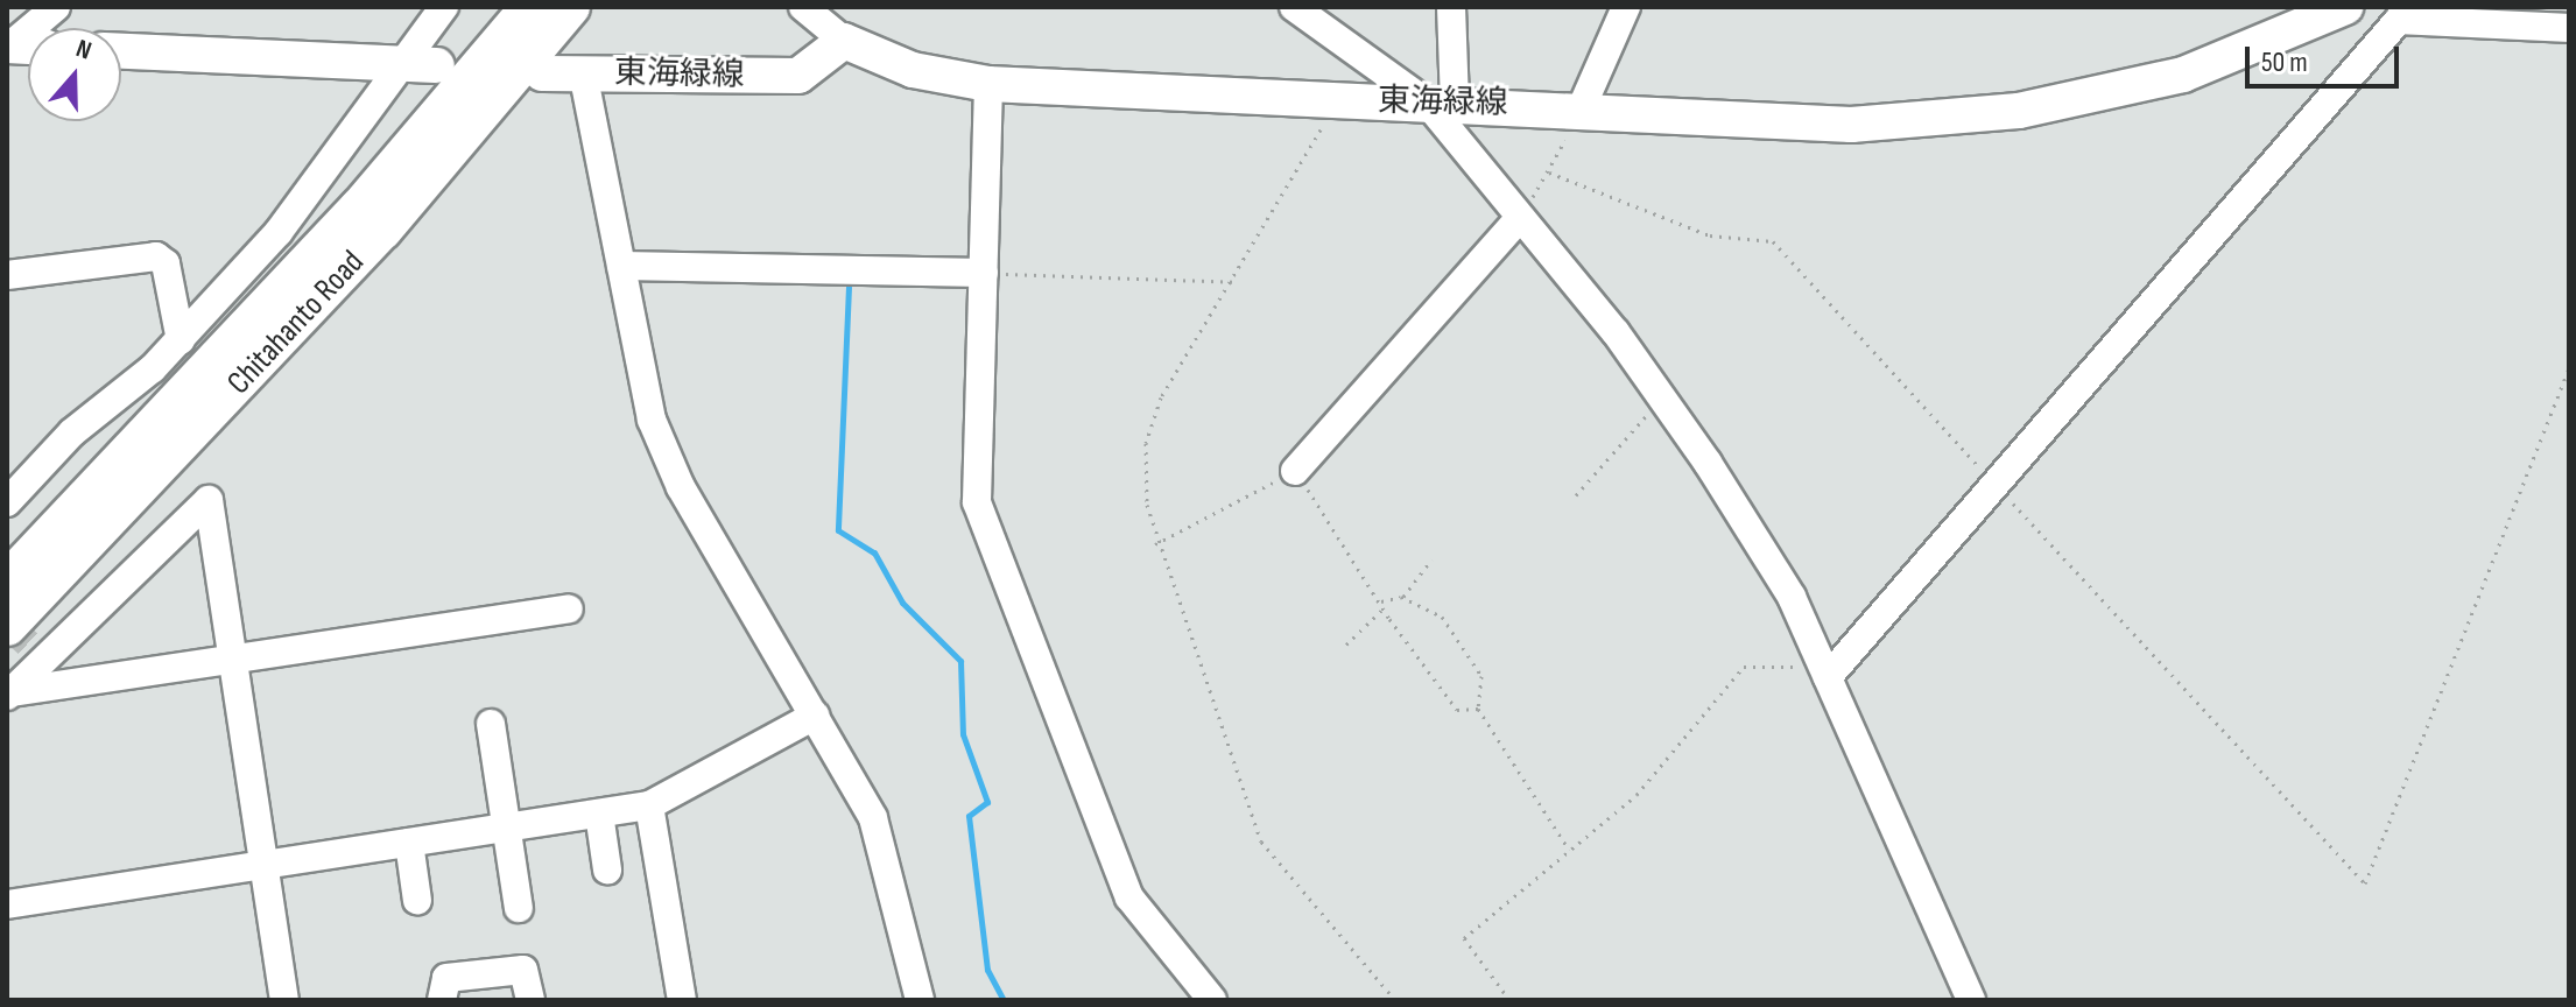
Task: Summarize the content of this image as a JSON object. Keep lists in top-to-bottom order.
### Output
{
  "streets": {
    "highway": ["Chitahanto Road"],
    "main road": ["東海緑線"]
  },
  "scale_bar": "50 m",
  "north": "top"
}
